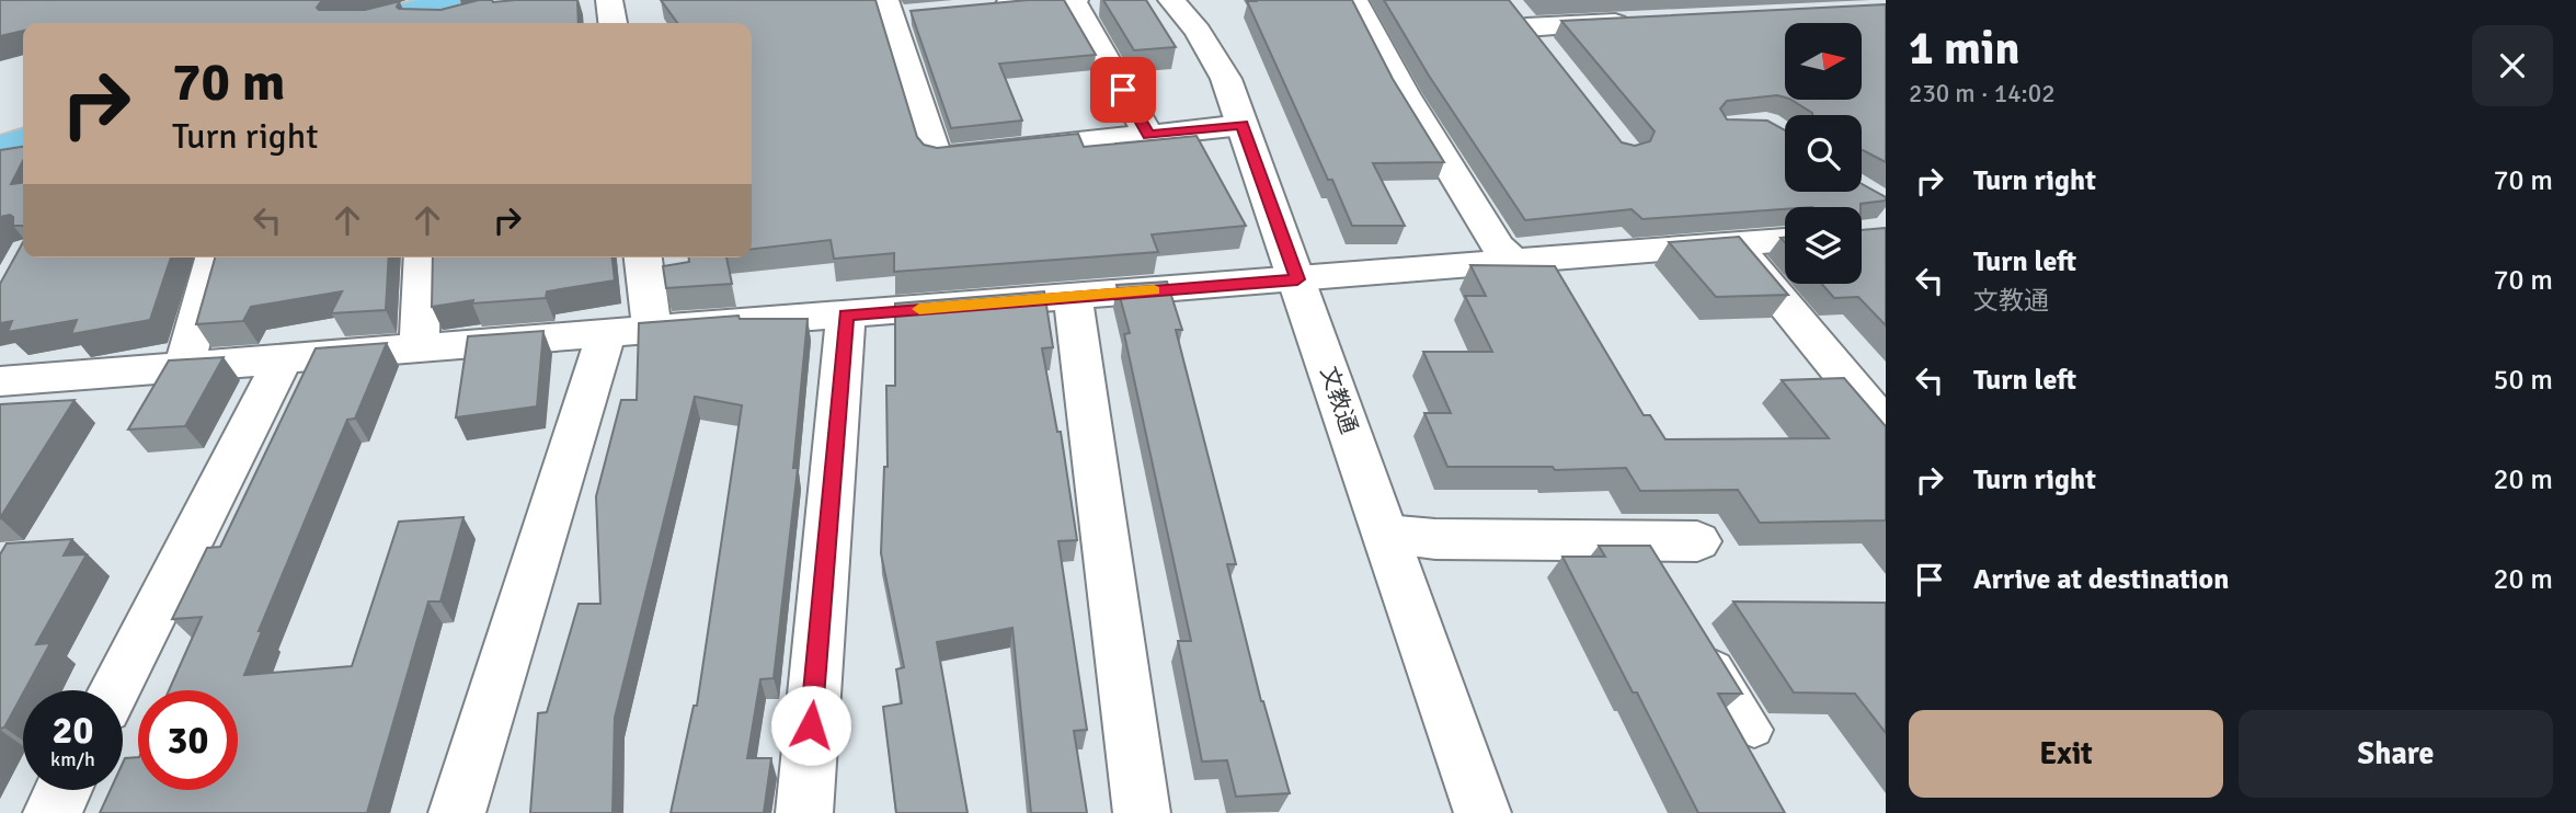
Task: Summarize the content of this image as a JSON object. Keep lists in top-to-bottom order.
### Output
{
  "streets": {
    "street": ["文教通"]
  },
  "north": "right",
  "page": {
    "heading": ["1 min", "230 m · 14:02"],
    "turn": ["70 m", "Turn right"],
    "list": [
      {
        "name": "Turn right",
        "value": "70 m"
      },
      {
        "name": "Turn left",
        "note": "文教通",
        "value": "70 m"
      },
      {
        "name": "Turn left",
        "value": "50 m"
      },
      {
        "name": "Turn right",
        "value": "20 m"
      },
      {
        "name": "Arrive at destination",
        "value": "20 m"
      }
    ],
    "speed": "20 km/h",
    "limit": "30",
    "buttons": ["Exit", "Share"]
  }
}
